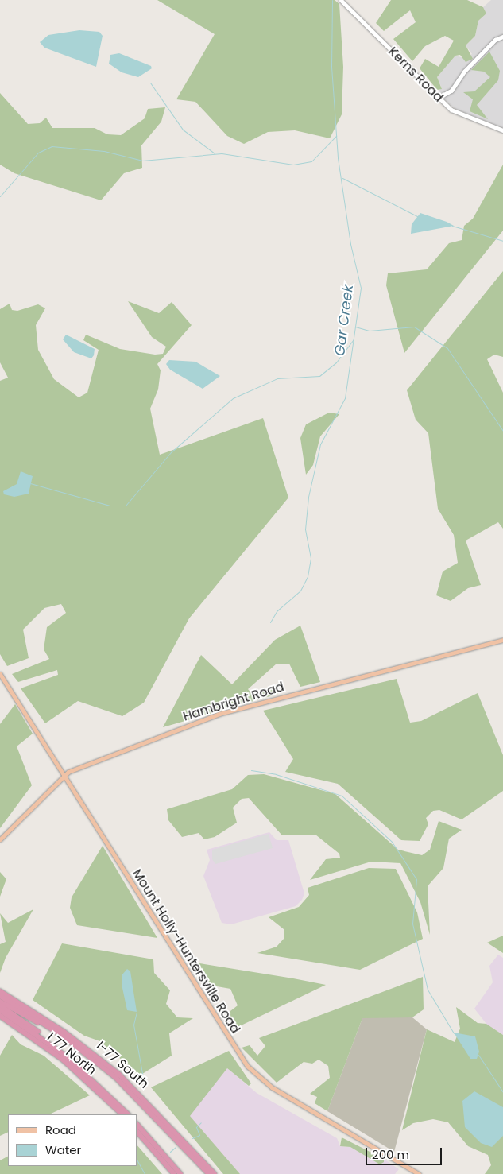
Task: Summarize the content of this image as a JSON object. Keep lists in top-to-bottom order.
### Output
{
  "streets": {
    "highway": ["I 77 North", "I-77 South"],
    "main road": ["Hambright Road", "Mount Holly-Huntersville Road"],
    "street": ["Kerns Road"]
  },
  "crossings": [
    ["Hambright Road", "Mount Holly-Huntersville Road"]
  ],
  "water": ["Gar Creek"],
  "legend": ["Road", "Water"],
  "scale_bar": "200 m"
}
